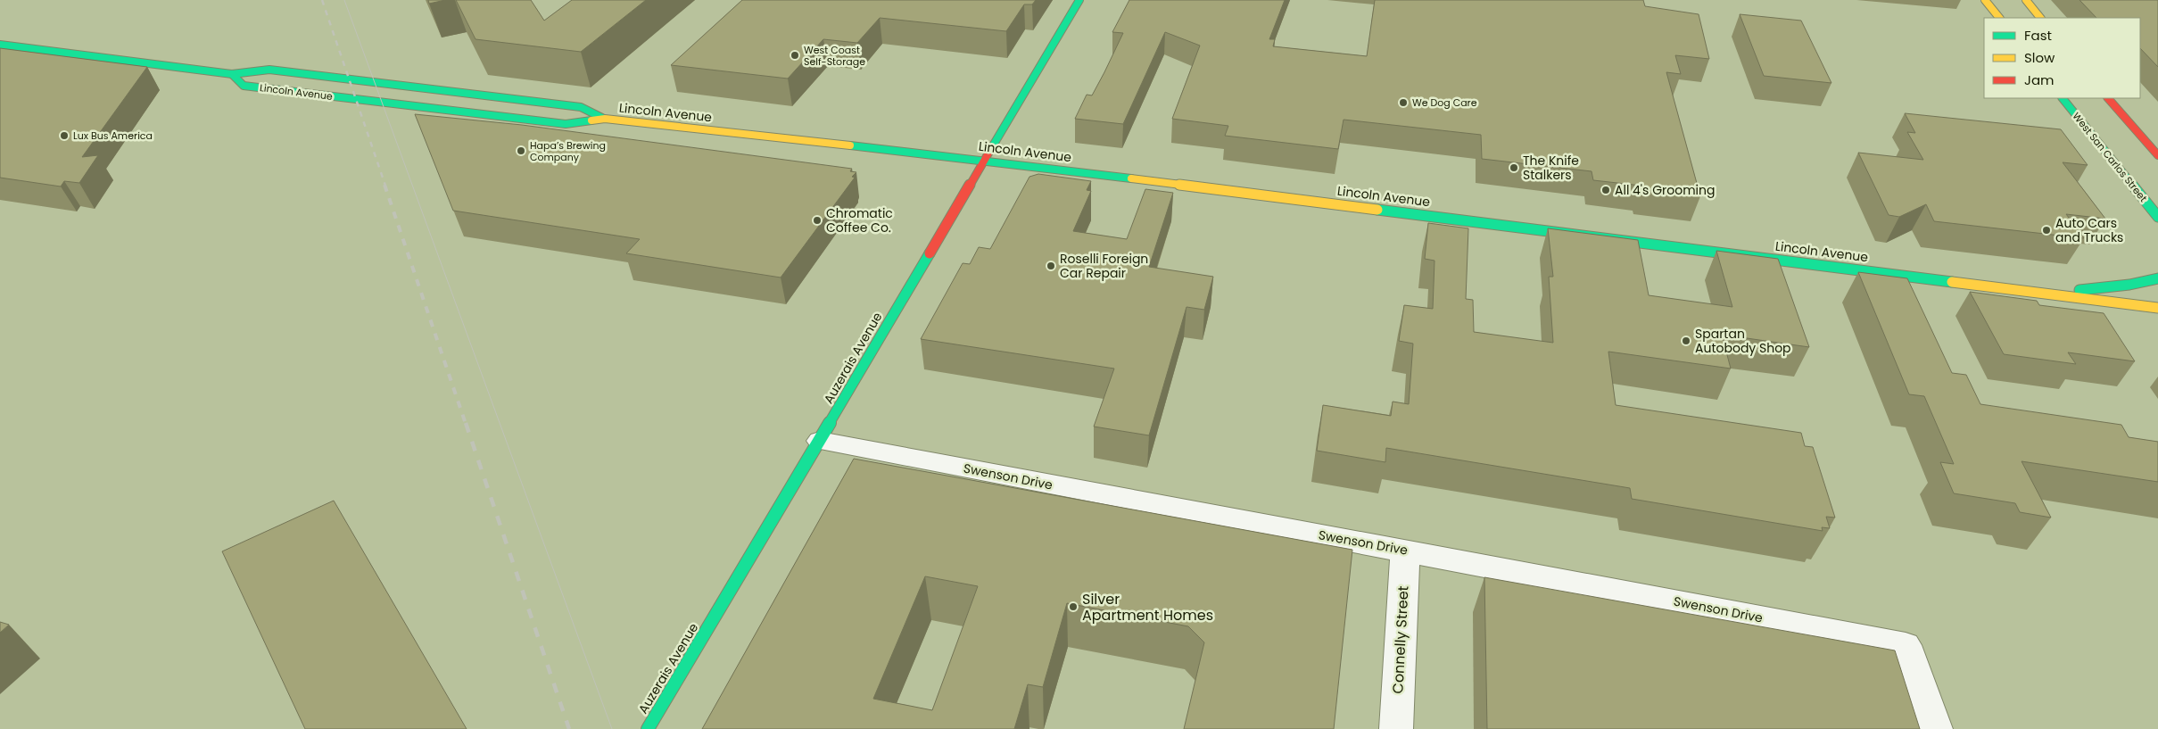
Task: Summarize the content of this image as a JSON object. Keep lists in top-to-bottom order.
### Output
{
  "streets": {
    "main road": ["Lincoln Avenue", "West San Carlos Street", "Auzerais Avenue"],
    "street": ["Swenson Drive", "Connelly Street"]
  },
  "crossings": [
    ["Lincoln Avenue", "Auzerais Avenue"],
    ["Auzerais Avenue", "Swenson Drive"],
    ["Swenson Drive", "Connelly Street"]
  ],
  "places": [
    "West Coast Self-Storage",
    "We Dog Care",
    "Lux Bus America",
    "Hapa’s Brewing Company",
    "The Knife Stalkers",
    "All 4's Grooming",
    "Chromatic Coffee Co.",
    "Auto Cars and Trucks",
    "Roselli Foreign Car Repair",
    "Spartan Autobody Shop",
    "Silver Apartment Homes"
  ],
  "legend": ["Fast", "Slow", "Jam"]
}
